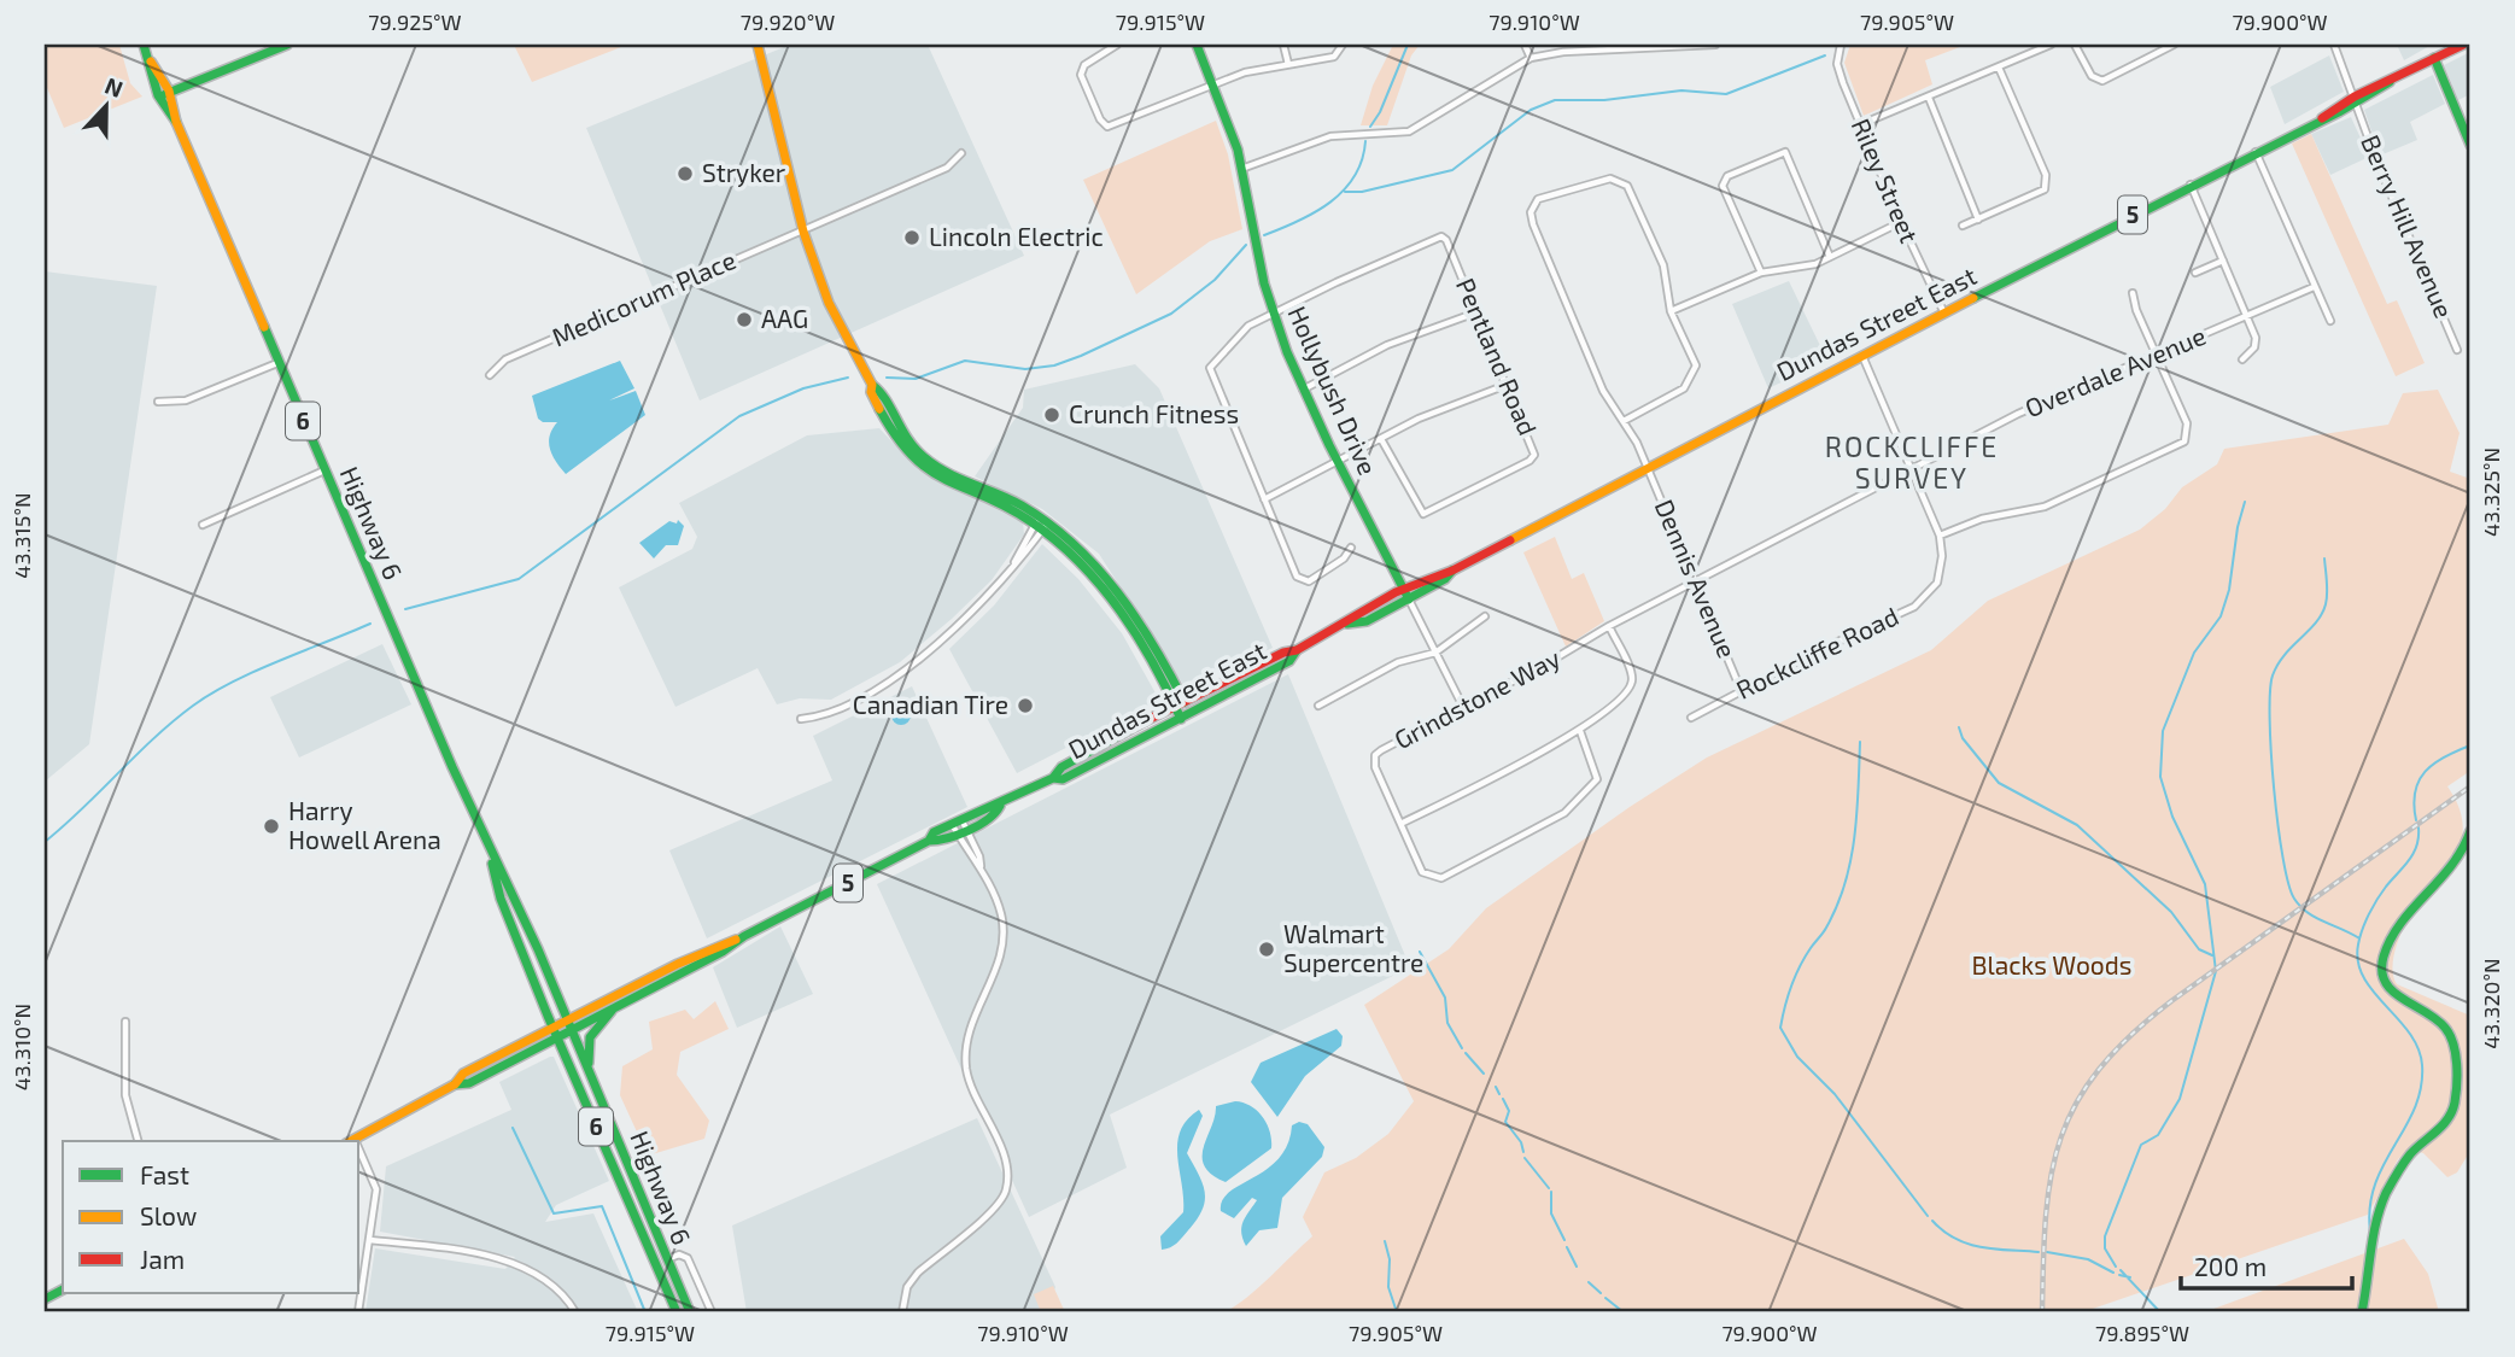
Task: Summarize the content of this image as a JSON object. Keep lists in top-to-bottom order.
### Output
{
  "streets": {
    "main road": [
      "5",
      "Dundas Street East",
      "Hollybush Drive",
      "6",
      "Highway 6"
    ],
    "street": [
      "Riley Street",
      "Berry Hill Avenue",
      "Medicorum Place",
      "Pentland Road",
      "Overdale Avenue",
      "Dennis Avenue",
      "Rockcliffe Road",
      "Grindstone Way"
    ]
  },
  "crossings": [
    ["Riley Street", "Dundas Street East"],
    ["5", "Dundas Street East"],
    ["5", "Highway 6"],
    ["Berry Hill Avenue", "Dundas Street East"],
    ["Dundas Street East", "Hollybush Drive"],
    ["Dundas Street East", "Highway 6"],
    ["Dundas Street East", "Dennis Avenue"],
    ["Pentland Road", "Hollybush Drive"],
    ["Overdale Avenue", "Dennis Avenue"],
    ["Overdale Avenue", "Grindstone Way"],
    ["Dennis Avenue", "Rockcliffe Road"],
    ["Dennis Avenue", "Grindstone Way"]
  ],
  "districts": ["ROCKCLIFFE SURVEY"],
  "parks": ["Blacks Woods"],
  "places": [
    "Stryker",
    "Lincoln Electric",
    "AAG",
    "Crunch Fitness",
    "Canadian Tire",
    "Harry Howell Arena",
    "Walmart Supercentre"
  ],
  "legend": ["Fast", "Slow", "Jam"],
  "scale_bar": "200 m",
  "north": "top",
  "coordinates": [
    "79.925°W",
    "79.920°W",
    "79.915°W",
    "79.910°W",
    "79.905°W",
    "79.900°W",
    "43.325°N",
    "43.315°N",
    "43.320°N",
    "43.310°N",
    "79.895°W"
  ]
}
